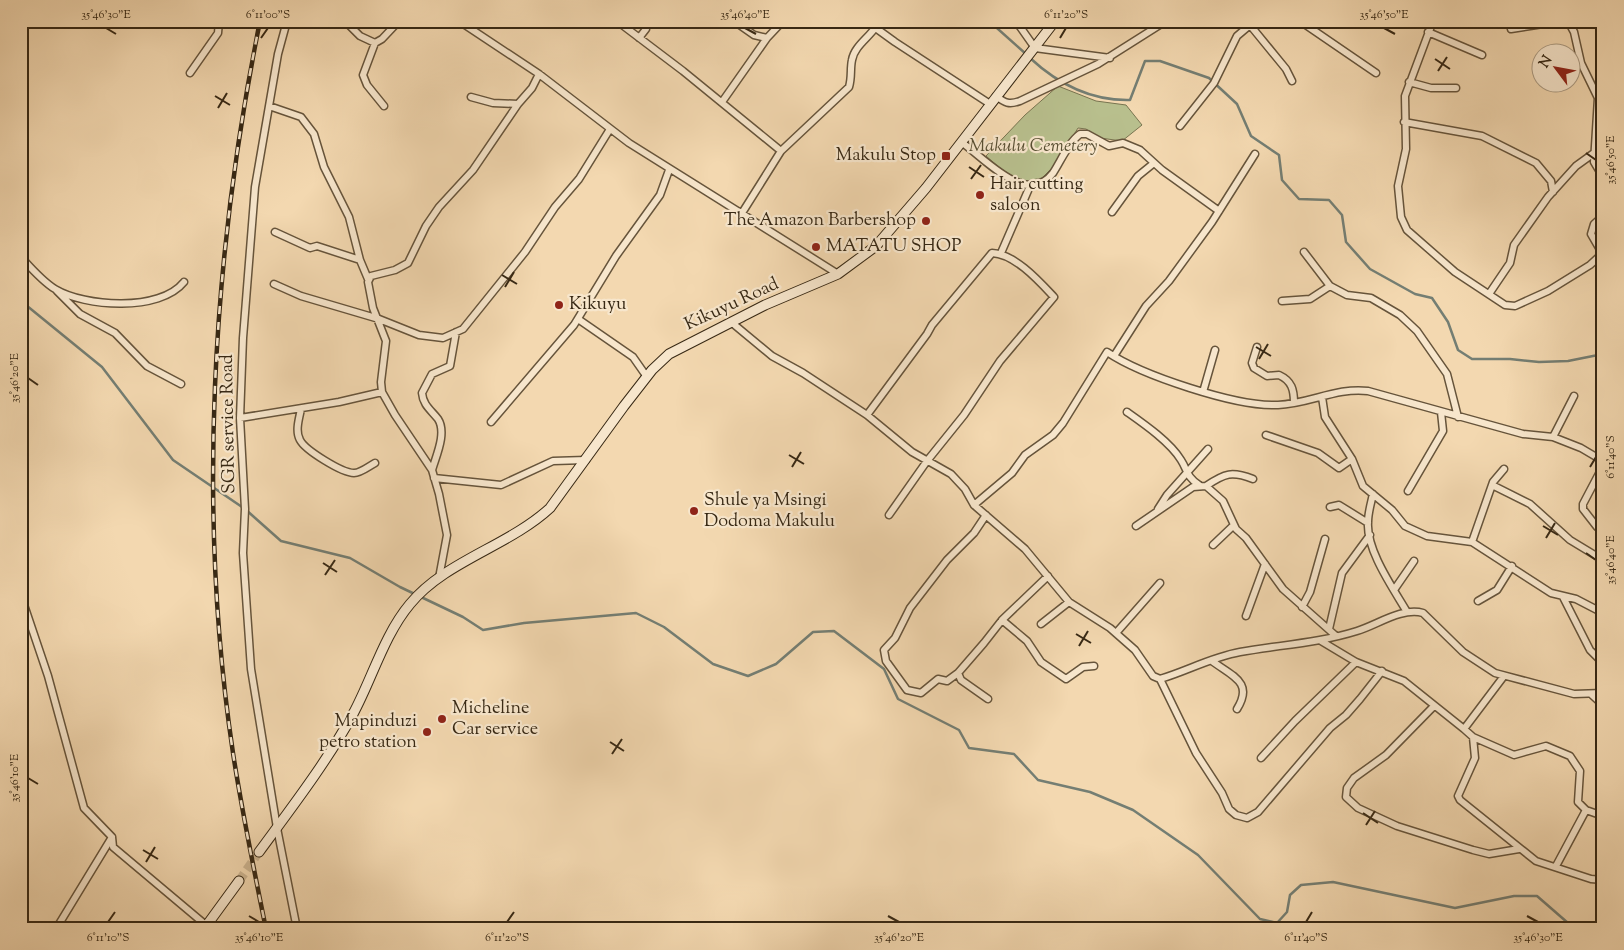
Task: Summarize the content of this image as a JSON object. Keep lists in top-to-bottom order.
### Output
{
  "streets": {
    "main road": ["Kikuyu Road"],
    "street": ["SGR service Road"]
  },
  "crossings": [
    ["Kikuyu Road", "SGR service Road"]
  ],
  "parks": ["Makulu Cemetery"],
  "places": {
    "transit": ["Makulu Stop"],
    "other": [
      "Hair cutting saloon",
      "The Amazon Barbershop",
      "MATATU SHOP",
      "Kikuyu",
      "Shule ya Msingi Dodoma Makulu",
      "Micheline Car service",
      "Mapinduzi petro station"
    ]
  },
  "north": "top left",
  "coordinates": [
    "35°46'30\"E",
    "6°11'00\"S",
    "35°46'40\"E",
    "6°11'20\"S",
    "35°46'50\"E",
    "35°46'20\"E",
    "6°11'40\"S",
    "35°46'10\"E",
    "6°11'10\"S"
  ]
}
